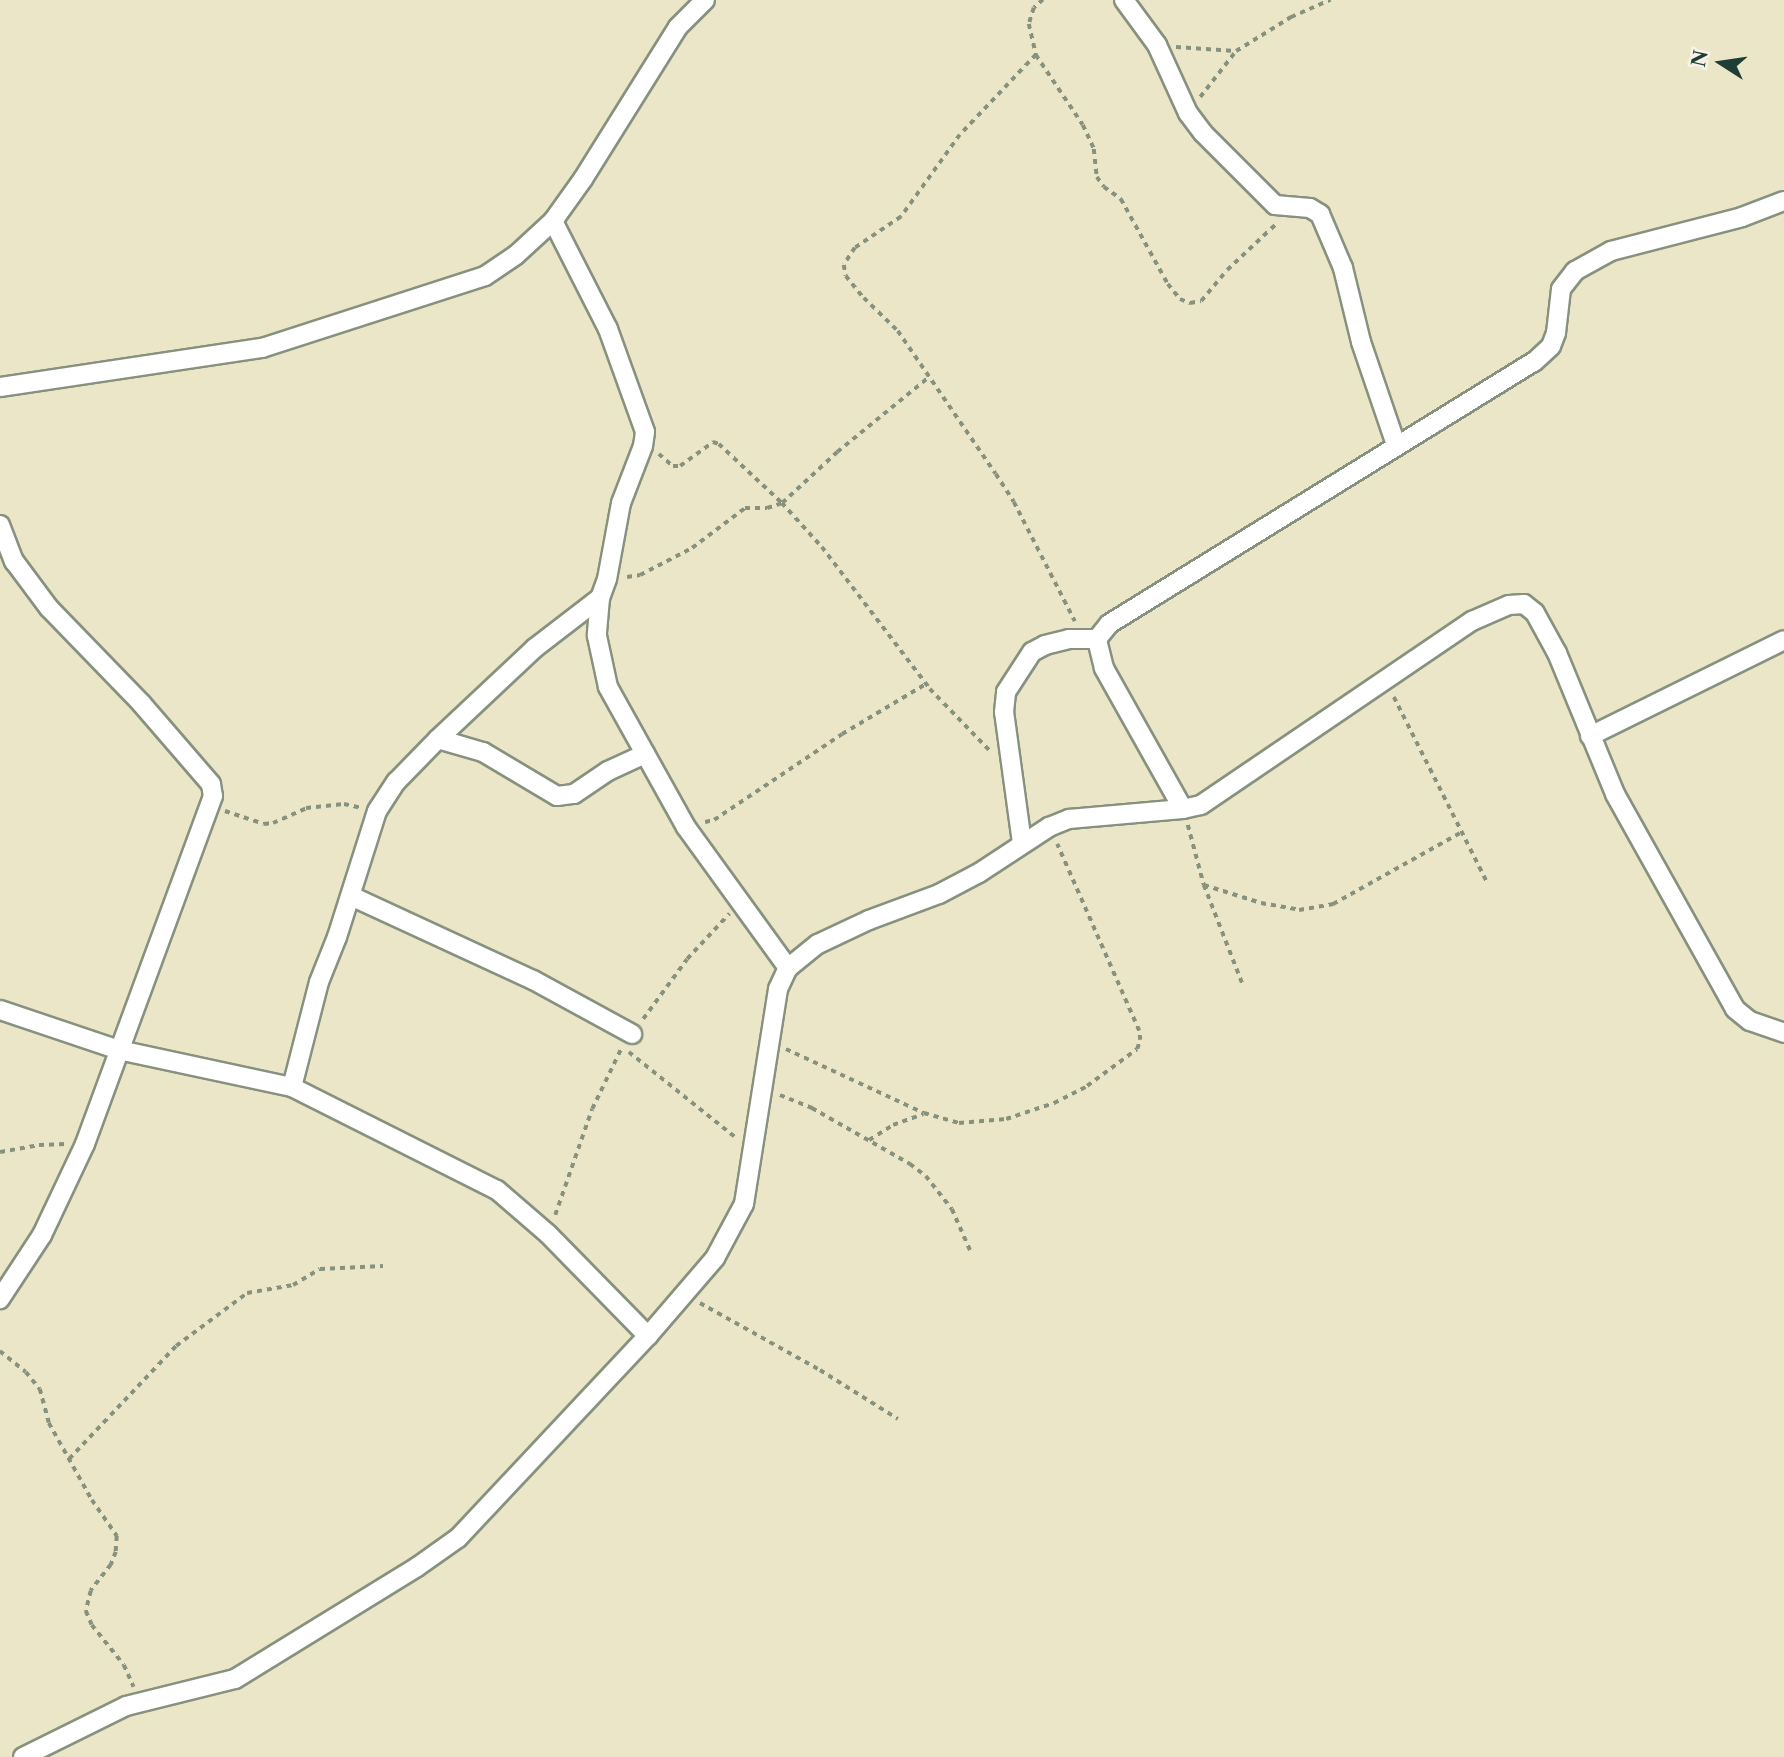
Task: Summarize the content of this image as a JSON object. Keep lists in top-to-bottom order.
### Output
{
  "north": "left"
}
